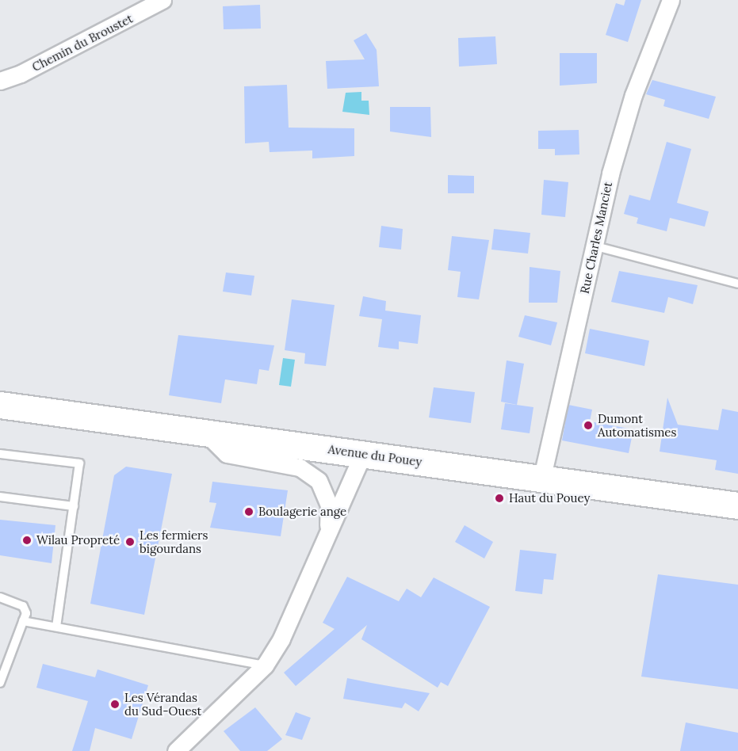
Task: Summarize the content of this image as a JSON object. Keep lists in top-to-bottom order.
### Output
{
  "streets": {
    "main road": ["Avenue du Pouey"],
    "street": ["Chemin du Broustet", "Rue Charles Manciet"]
  },
  "crossings": [
    ["Rue Charles Manciet", "Avenue du Pouey"]
  ],
  "places": [
    "Dumont Automatismes",
    "Haut du Pouey",
    "Boulagerie ange",
    "Wilau Propreté",
    "Les fermiers bigourdans",
    "Les Vérandas du Sud-Ouest"
  ]
}
